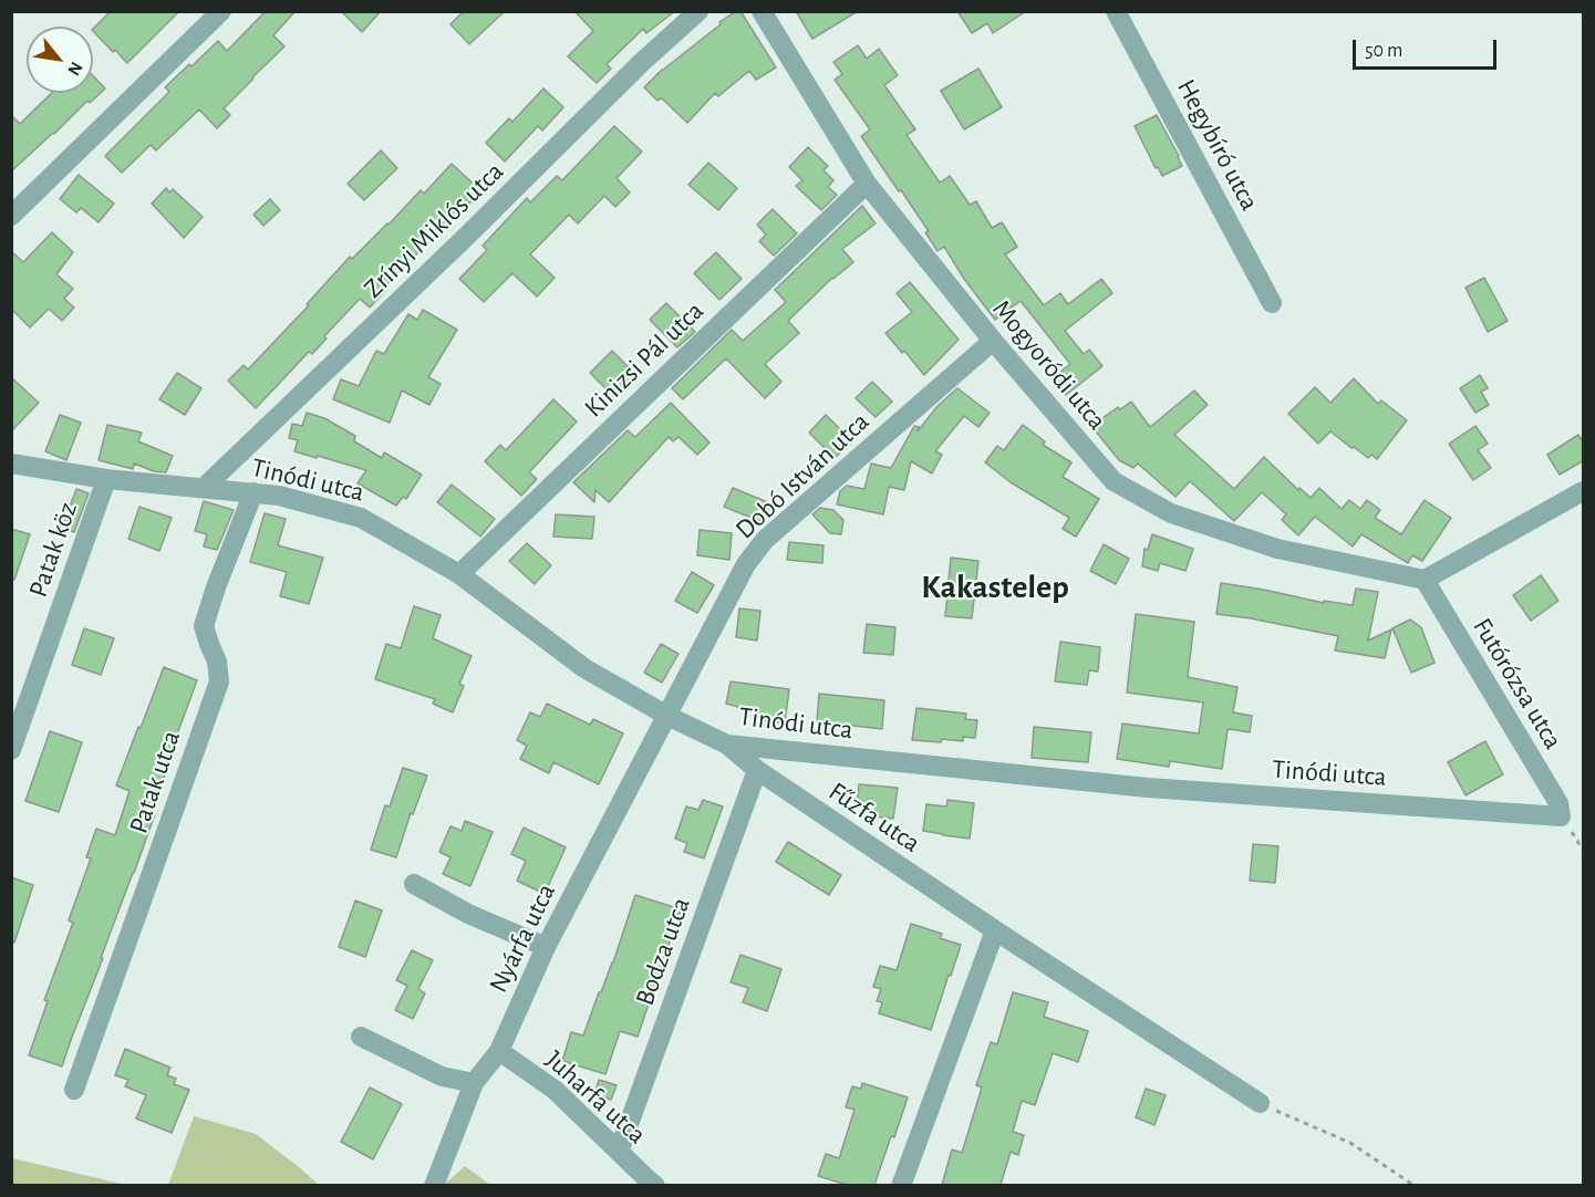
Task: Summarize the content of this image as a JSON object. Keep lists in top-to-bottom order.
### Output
{
  "streets": {
    "street": [
      "Hegybíró utca",
      "Zrínyi Miklós utca",
      "Kinizsi Pál utca",
      "Mogyoródi utca",
      "Dobó István utca",
      "Tinódi utca",
      "Patak köz",
      "Futórózsa utca",
      "Patak utca",
      "Fűzfa utca",
      "Nyárfa utca",
      "Bodza utca",
      "Juharfa utca"
    ]
  },
  "crossings": [
    ["Zrínyi Miklós utca", "Tinódi utca"],
    ["Kinizsi Pál utca", "Mogyoródi utca"],
    ["Kinizsi Pál utca", "Tinódi utca"],
    ["Mogyoródi utca", "Dobó István utca"],
    ["Mogyoródi utca", "Futórózsa utca"],
    ["Dobó István utca", "Tinódi utca"],
    ["Dobó István utca", "Nyárfa utca"],
    ["Tinódi utca", "Patak köz"],
    ["Tinódi utca", "Futórózsa utca"],
    ["Tinódi utca", "Patak utca"],
    ["Tinódi utca", "Fűzfa utca"],
    ["Tinódi utca", "Nyárfa utca"],
    ["Fűzfa utca", "Bodza utca"],
    ["Nyárfa utca", "Juharfa utca"],
    ["Bodza utca", "Juharfa utca"]
  ],
  "districts": ["Kakastelep"],
  "scale_bar": "50 m",
  "north": "bottom right"
}
